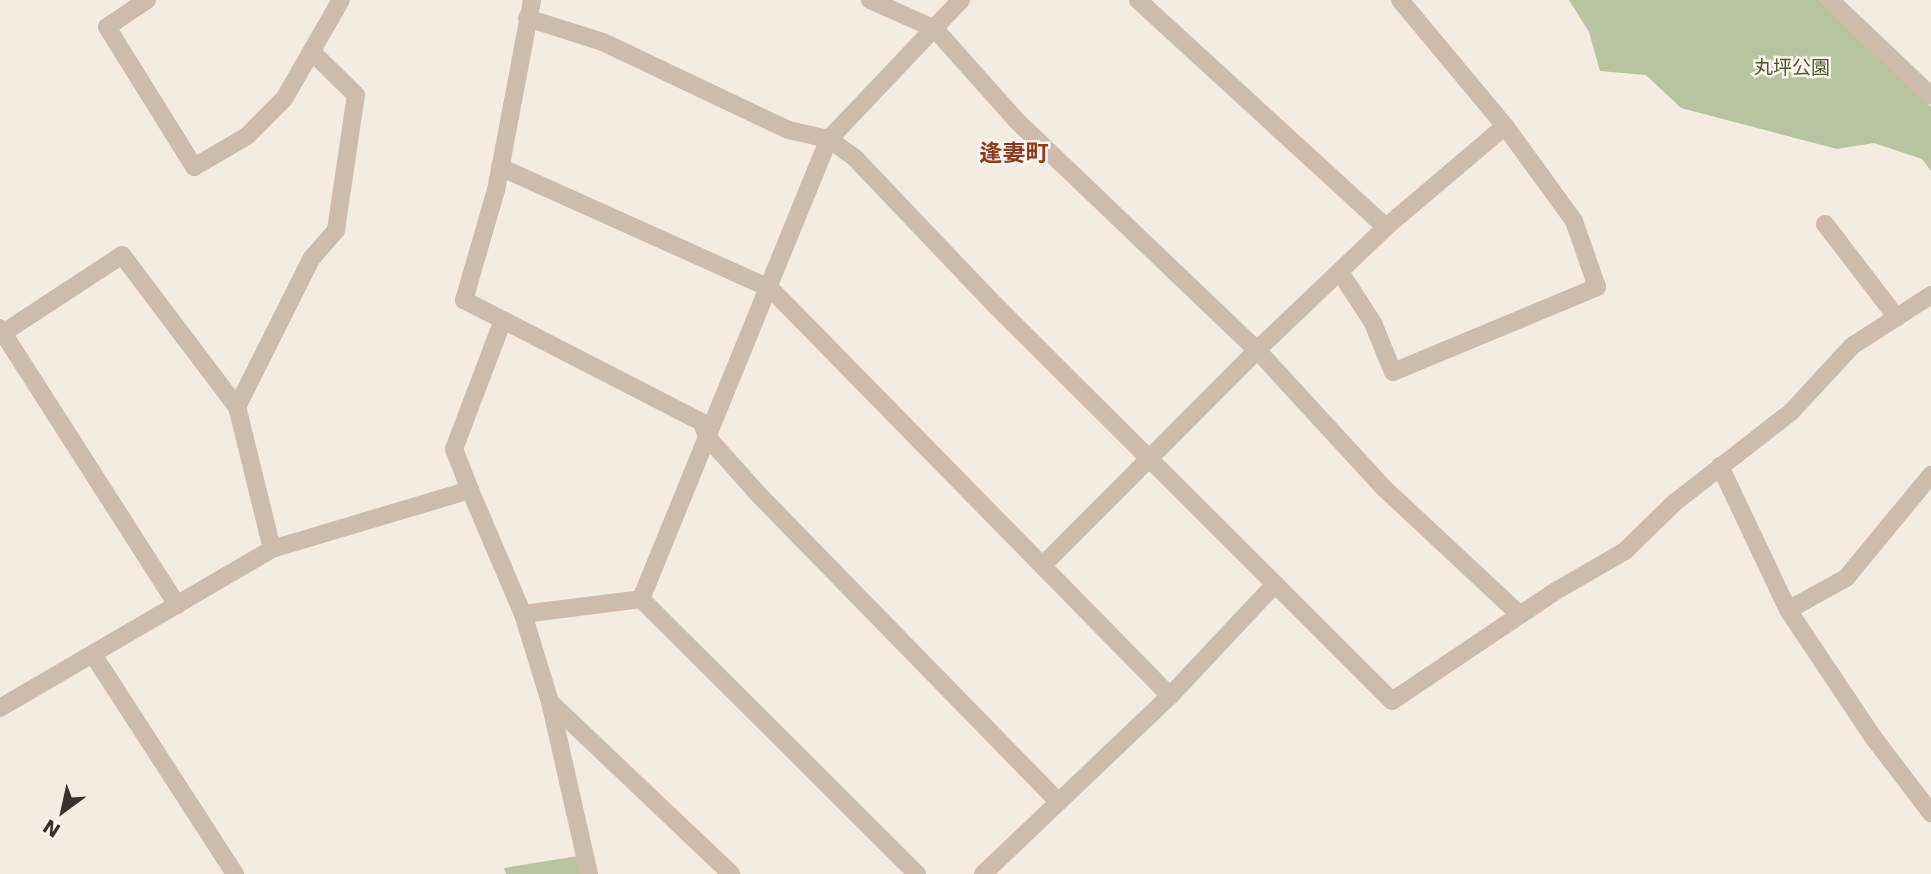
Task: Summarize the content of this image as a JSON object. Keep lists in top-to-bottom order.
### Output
{
  "districts": ["逢妻町"],
  "parks": ["丸坪公園"],
  "north": "bottom left"
}
